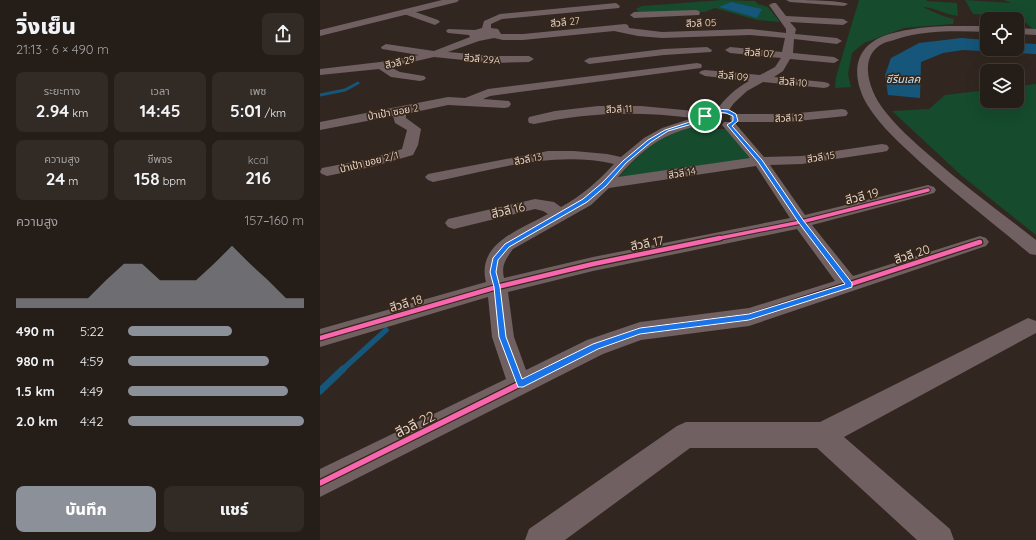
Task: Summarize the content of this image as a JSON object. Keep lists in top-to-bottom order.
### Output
{
  "streets": {
    "street": [
      "สีวลี 27",
      "สีวลี 05",
      "สีวลี 07",
      "สีวลี 29A",
      "สีวลี 29",
      "สีวลี 09",
      "สีวลี 10",
      "สีวลี 11",
      "ป่าเป้า ซอย 2",
      "สีวลี 12",
      "สีวลี 15",
      "สีวลี 13",
      "ป่าเป้า ขอย 2/1",
      "สีวลี 14",
      "สีวลี 19",
      "สีวลี 16",
      "สีวลี 17",
      "สีวลี 20",
      "สีวลี 18",
      "สีวลี 22"
    ]
  },
  "crossings": [
    ["สีวลี 27", "สีวลี 05"],
    ["สีวลี 27", "สีวลี 29"],
    ["สีวลี 29A", "สีวลี 29"],
    ["สีวลี 09", "สีวลี 10"],
    ["สีวลี 09", "ป่าเป้า ซอย 2"],
    ["สีวลี 11", "สีวลี 12"],
    ["ป่าเป้า ซอย 2", "ป่าเป้า ขอย 2/1"],
    ["สีวลี 15", "สีวลี 14"],
    ["สีวลี 19", "สีวลี 17"],
    ["สีวลี 17", "สีวลี 18"],
    ["สีวลี 20", "สีวลี 22"]
  ],
  "water": ["ซีรีนเลค"],
  "page": {
    "heading": ["วิ่งเย็น", "21:13 · 6 × 490 m"],
    "stats": [
      ["ระยะทาง", "2.94 km"],
      ["เวลา", "14:45"],
      ["เพซ", "5:01 /km"],
      ["ความสูง", "24 m"],
      ["ชีพจร", "158 bpm"],
      ["kcal", "216"]
    ],
    "chart": ["ความสูง", "157–160 m"],
    "list": [
      {
        "name": "490 m",
        "note": "5:22"
      },
      {
        "name": "980 m",
        "note": "4:59"
      },
      {
        "name": "1.5 km",
        "note": "4:49"
      },
      {
        "name": "2.0 km",
        "note": "4:42"
      }
    ],
    "buttons": ["บันทึก", "แชร์"]
  }
}
